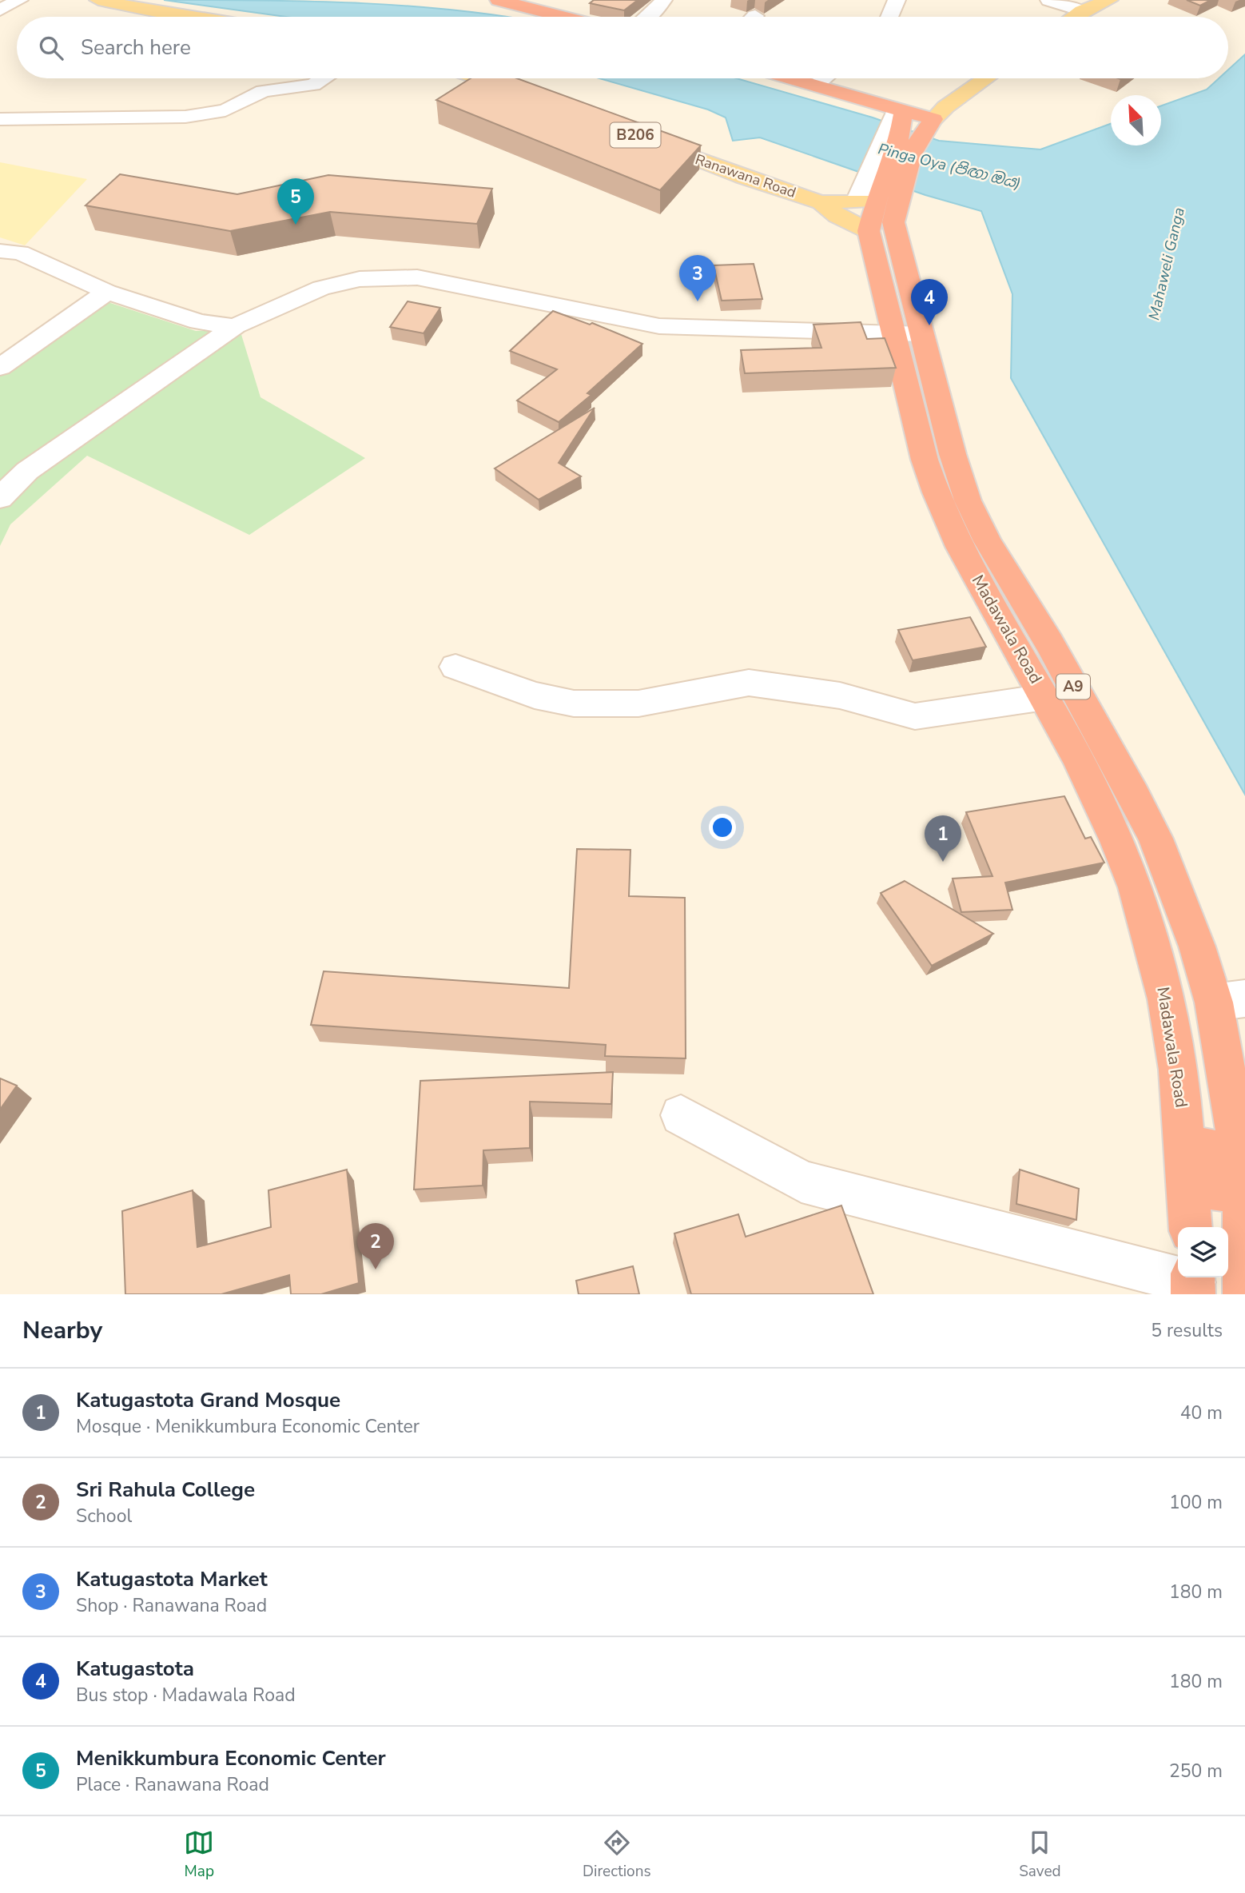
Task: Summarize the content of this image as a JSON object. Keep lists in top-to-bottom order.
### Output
{
  "streets": {
    "highway": ["Madawala Road", "A9"],
    "main road": ["B206", "Ranawana Road"]
  },
  "crossings": [
    ["B206", "Ranawana Road"],
    ["B206", "Madawala Road"]
  ],
  "water": ["Pinga Oya (පිඟා ඔය)", "Mahaweli Ganga"],
  "north": "top left",
  "page": {
    "search": "Search here",
    "pins": [
      "5",
      "3",
      "4",
      "1",
      "2"
    ],
    "heading": ["Nearby", "5 results"],
    "list": [
      {
        "mark": "1",
        "name": "Katugastota Grand Mosque",
        "note": "Mosque · Menikkumbura Economic Center",
        "value": "40 m"
      },
      {
        "mark": "2",
        "name": "Sri Rahula College",
        "note": "School",
        "value": "100 m"
      },
      {
        "mark": "3",
        "name": "Katugastota Market",
        "note": "Shop · Ranawana Road",
        "value": "180 m"
      },
      {
        "mark": "4",
        "name": "Katugastota",
        "note": "Bus stop · Madawala Road",
        "value": "180 m"
      },
      {
        "mark": "5",
        "name": "Menikkumbura Economic Center",
        "note": "Place · Ranawana Road",
        "value": "250 m"
      }
    ],
    "nav": ["Map", "Directions", "Saved"]
  }
}
